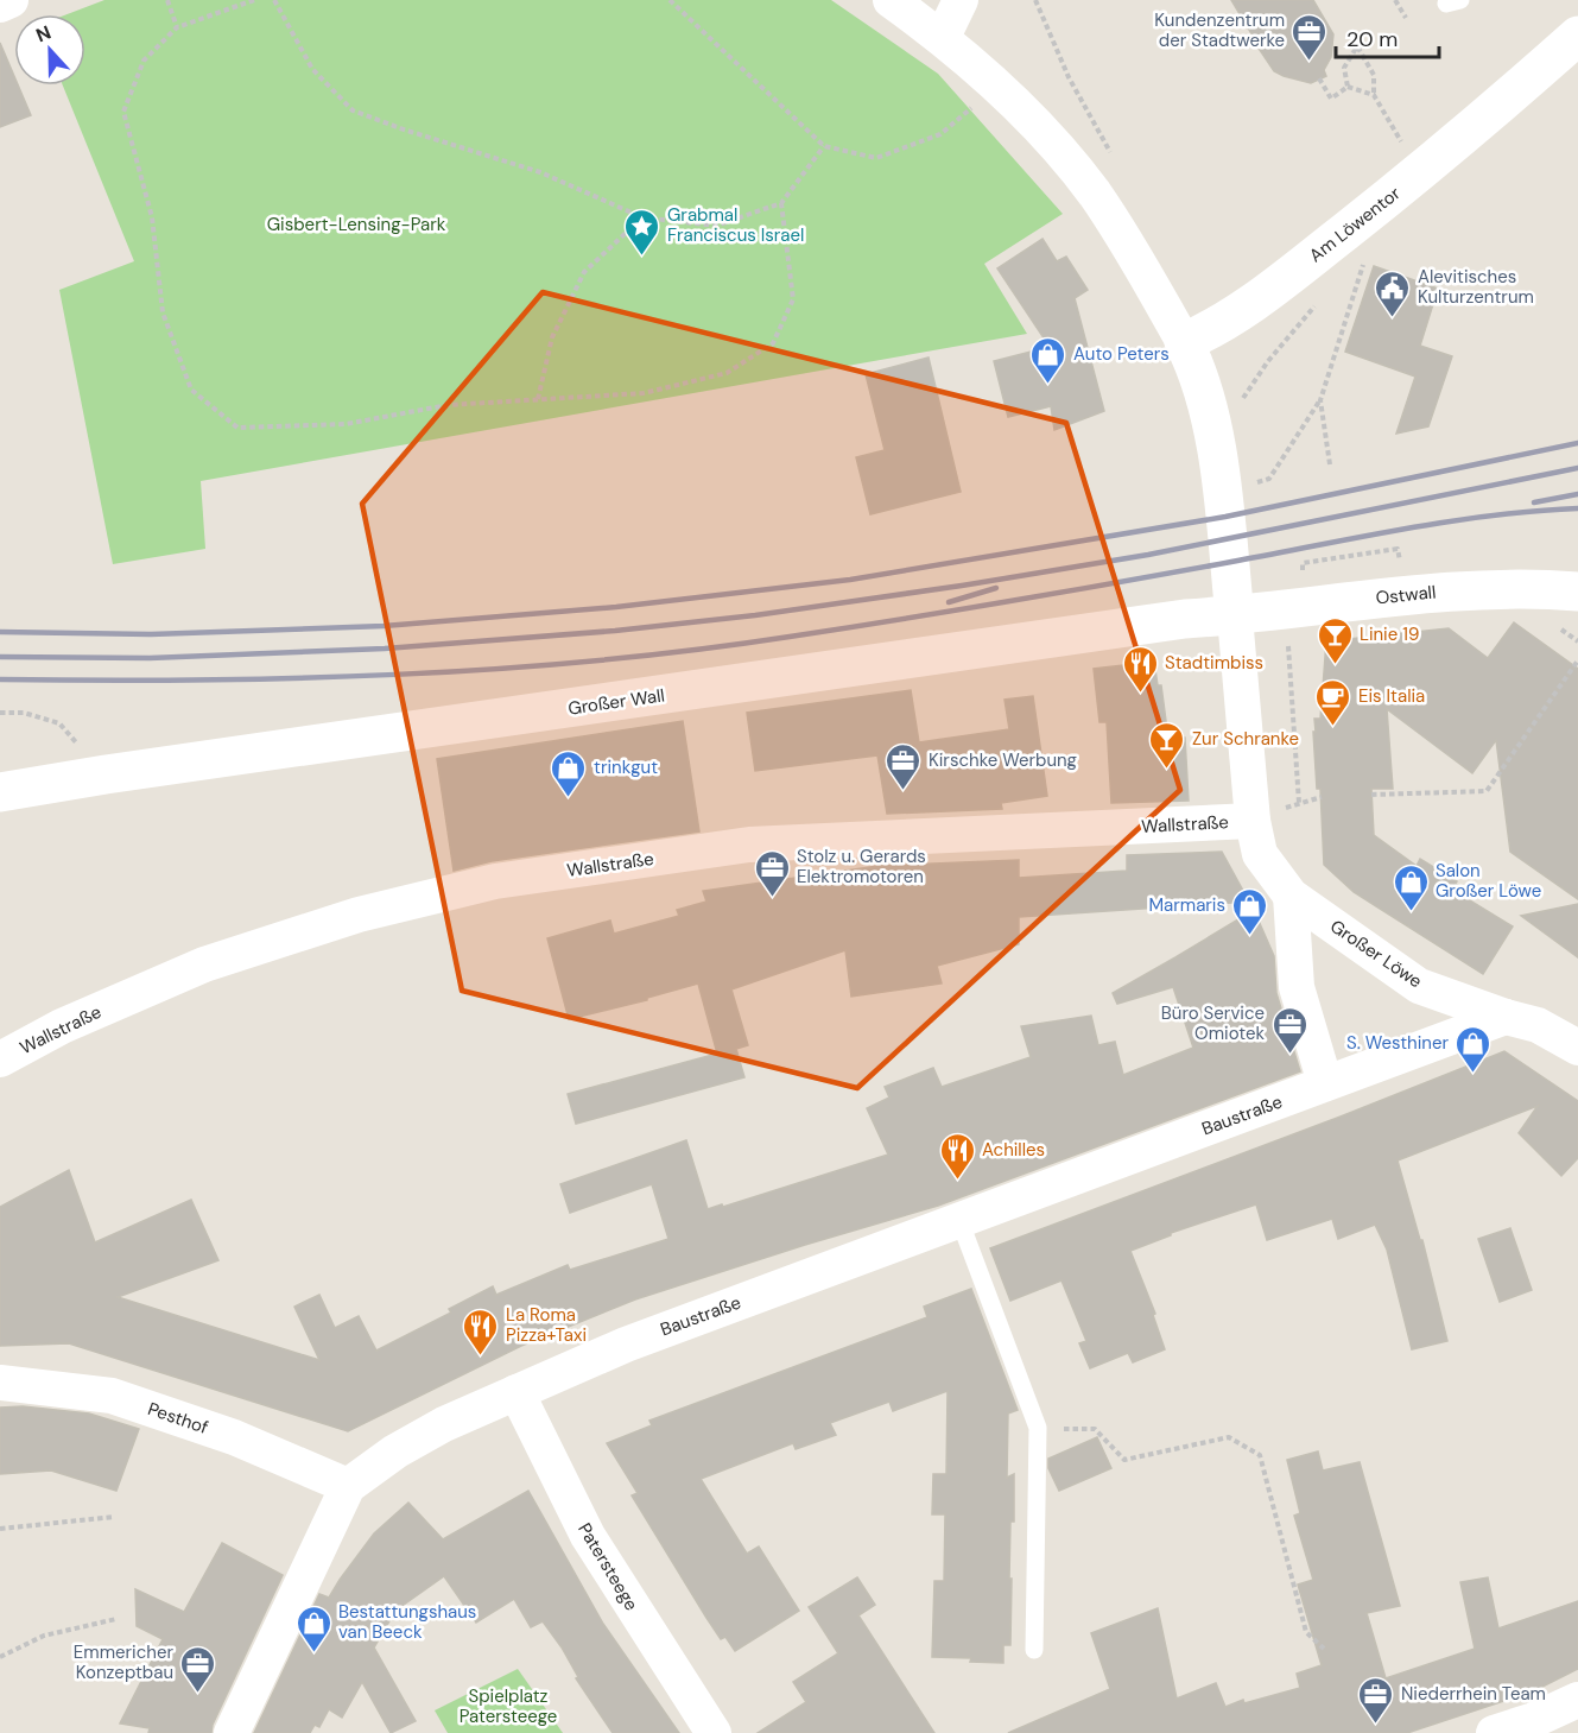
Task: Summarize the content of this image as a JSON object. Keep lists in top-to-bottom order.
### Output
{
  "streets": {
    "main road": ["Am Löwentor", "Ostwall", "Großer Wall"],
    "street": [
      "Wallstraße",
      "Großer Löwe",
      "Baustraße",
      "Pesthof",
      "Patersteege"
    ]
  },
  "crossings": [
    ["Ostwall", "Großer Wall"],
    ["Wallstraße", "Großer Löwe"],
    ["Baustraße", "Pesthof"],
    ["Baustraße", "Patersteege"]
  ],
  "parks": ["Gisbert-Lensing-Park", "Spielplatz Patersteege"],
  "places": {
    "office": [
      "Kundenzentrum der Stadtwerke",
      "Kirschke Werbung",
      "Stolz u. Gerards Elektromotoren",
      "Büro Service Omiotek",
      "Emmericher Konzeptbau",
      "Niederrhein Team"
    ],
    "place": ["Grabmal Franciscus Israel"],
    "public building": ["Alevitisches Kulturzentrum"],
    "shop": [
      "Auto Peters",
      "trinkgut",
      "Salon Großer Löwe",
      "Marmaris",
      "S. Westhiner",
      "Bestattungshaus van Beeck"
    ],
    "bar": ["Linie 19", "Zur Schranke"],
    "restaurant": ["Stadtimbiss", "Achilles", "La Roma Pizza+Taxi"],
    "cafe": ["Eis Italia"]
  },
  "scale_bar": "20 m",
  "north": "top"
}
